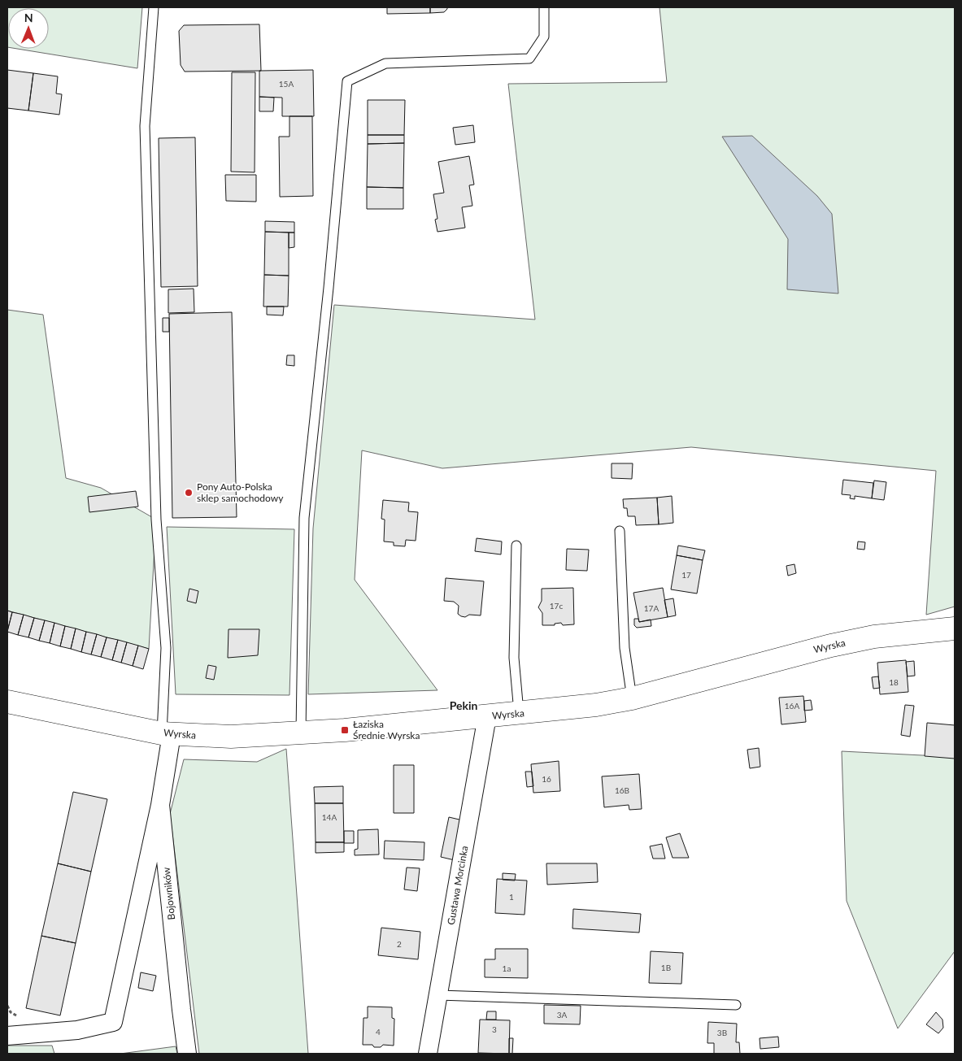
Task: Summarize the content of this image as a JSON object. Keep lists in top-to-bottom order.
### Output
{
  "streets": {
    "street": ["Wyrska", "Gustawa Morcinka", "Bojowników"]
  },
  "crossings": [
    ["Wyrska", "Gustawa Morcinka"],
    ["Wyrska", "Bojowników"]
  ],
  "districts": ["Pekin"],
  "places": {
    "other": ["Pony Auto-Polska sklep samochodowy"],
    "transit": ["Łaziska Średnie Wyrska"]
  },
  "house_numbers": [
    "15A",
    "17",
    "17c",
    "17A",
    "18",
    "16A",
    "16",
    "16B",
    "14A",
    "1",
    "2",
    "1B",
    "1a",
    "3A",
    "3",
    "4",
    "3B"
  ],
  "north": "top"
}
